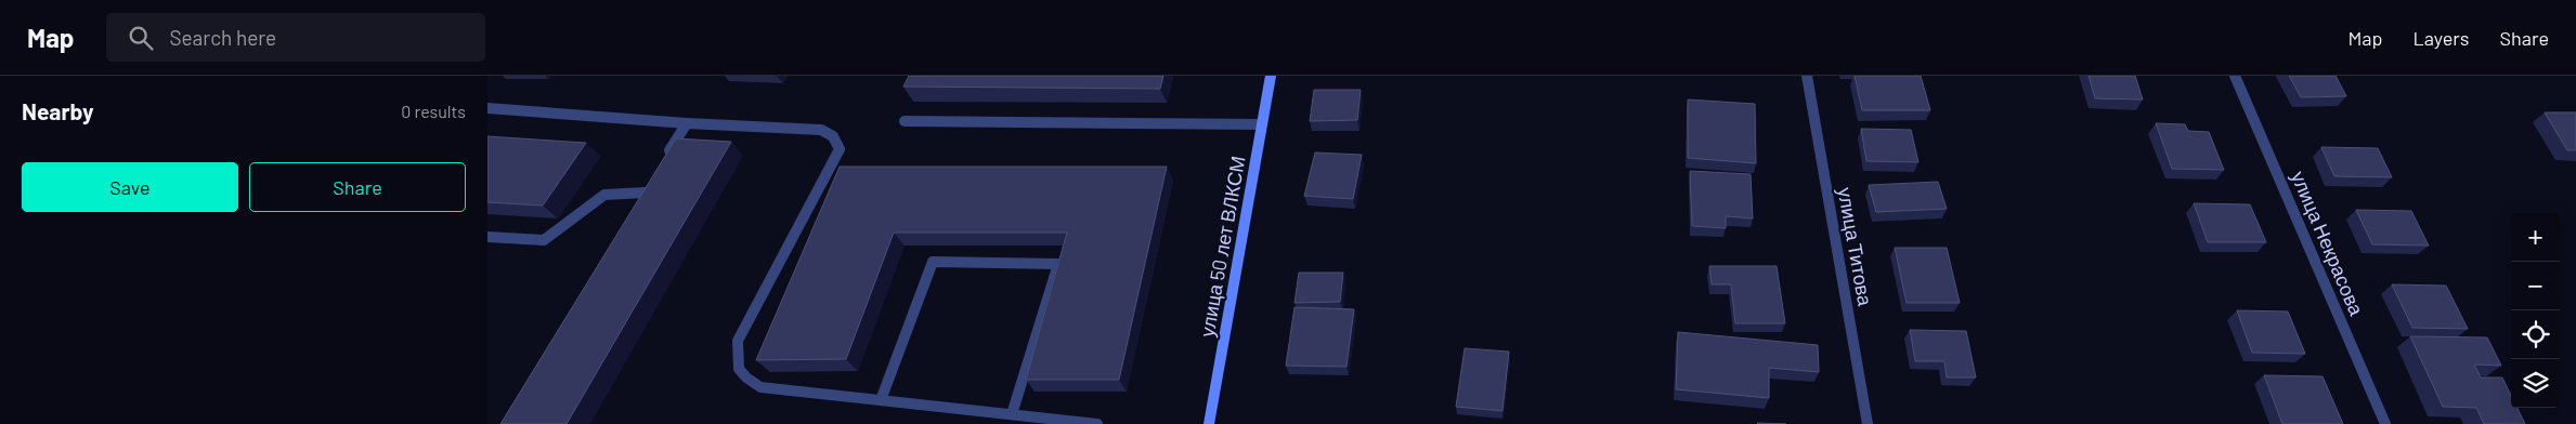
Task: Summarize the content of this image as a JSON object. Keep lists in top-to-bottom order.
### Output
{
  "streets": {
    "street": ["улица Некрасова", "улица 50 лет ВЛКСМ", "улица Титова"]
  },
  "page": {
    "header": "Map",
    "search": "Search here",
    "nav": ["Map", "Layers", "Share"],
    "heading": ["Nearby", "0 results"],
    "buttons": ["Save", "Share"],
    "map_buttons": ["+", "−"]
  }
}
